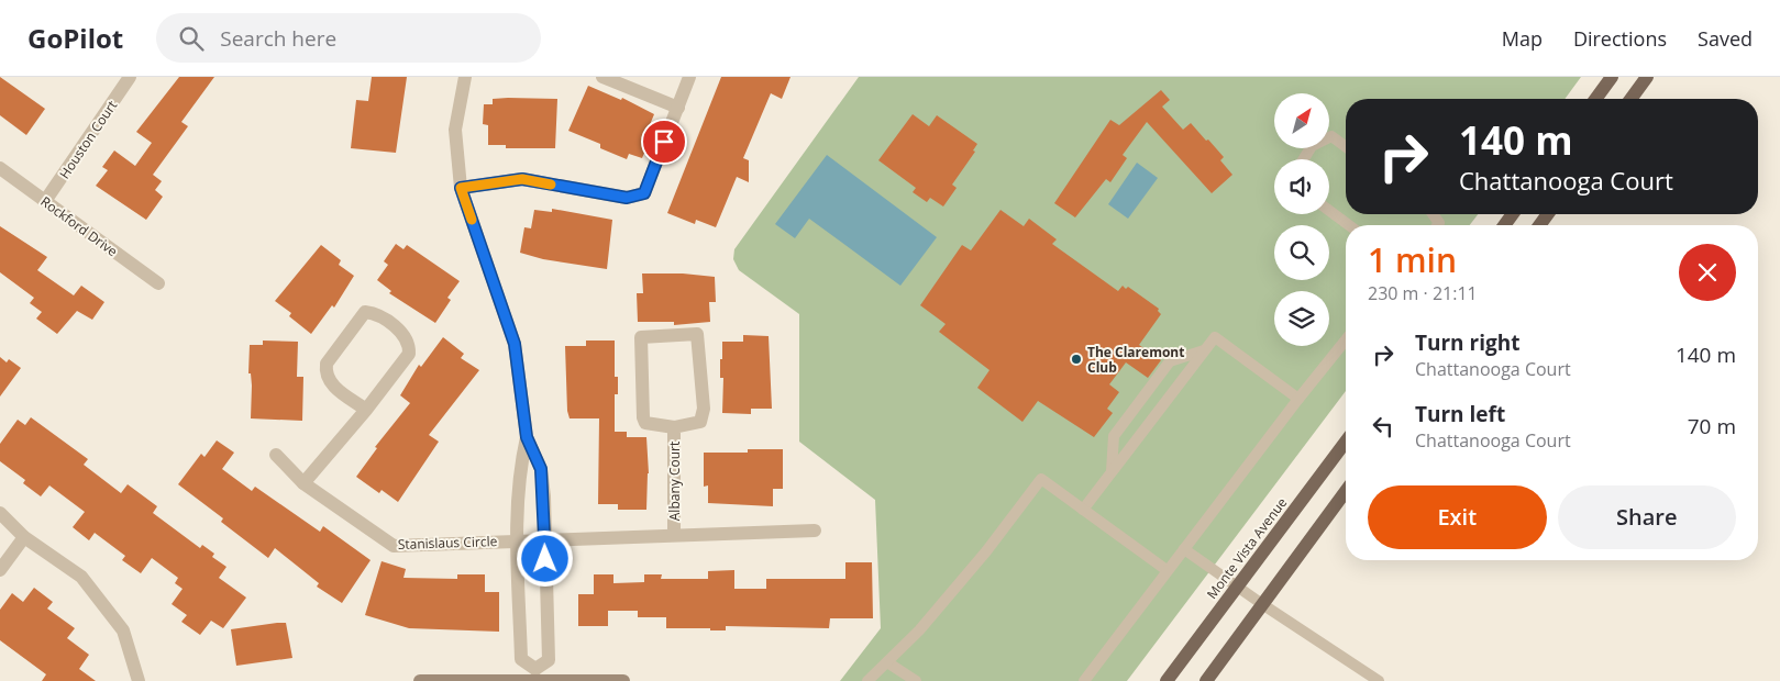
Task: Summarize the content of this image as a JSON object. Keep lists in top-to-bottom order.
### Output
{
  "streets": {
    "main road": ["Monte Vista Avenue"],
    "street": [
      "Houston Court",
      "Rockford Drive",
      "Albany Court",
      "Stanislaus Circle"
    ]
  },
  "crossings": [
    ["Houston Court", "Rockford Drive"],
    ["Albany Court", "Stanislaus Circle"]
  ],
  "places": ["The Claremont Club"],
  "north": "top right",
  "page": {
    "header": "GoPilot",
    "search": "Search here",
    "nav": ["Map", "Directions", "Saved"],
    "turn": ["140 m", "Chattanooga Court"],
    "heading": ["1 min", "230 m · 21:11"],
    "list": [
      {
        "name": "Turn right",
        "note": "Chattanooga Court",
        "value": "140 m"
      },
      {
        "name": "Turn left",
        "note": "Chattanooga Court",
        "value": "70 m"
      }
    ],
    "buttons": ["Exit", "Share"]
  }
}
